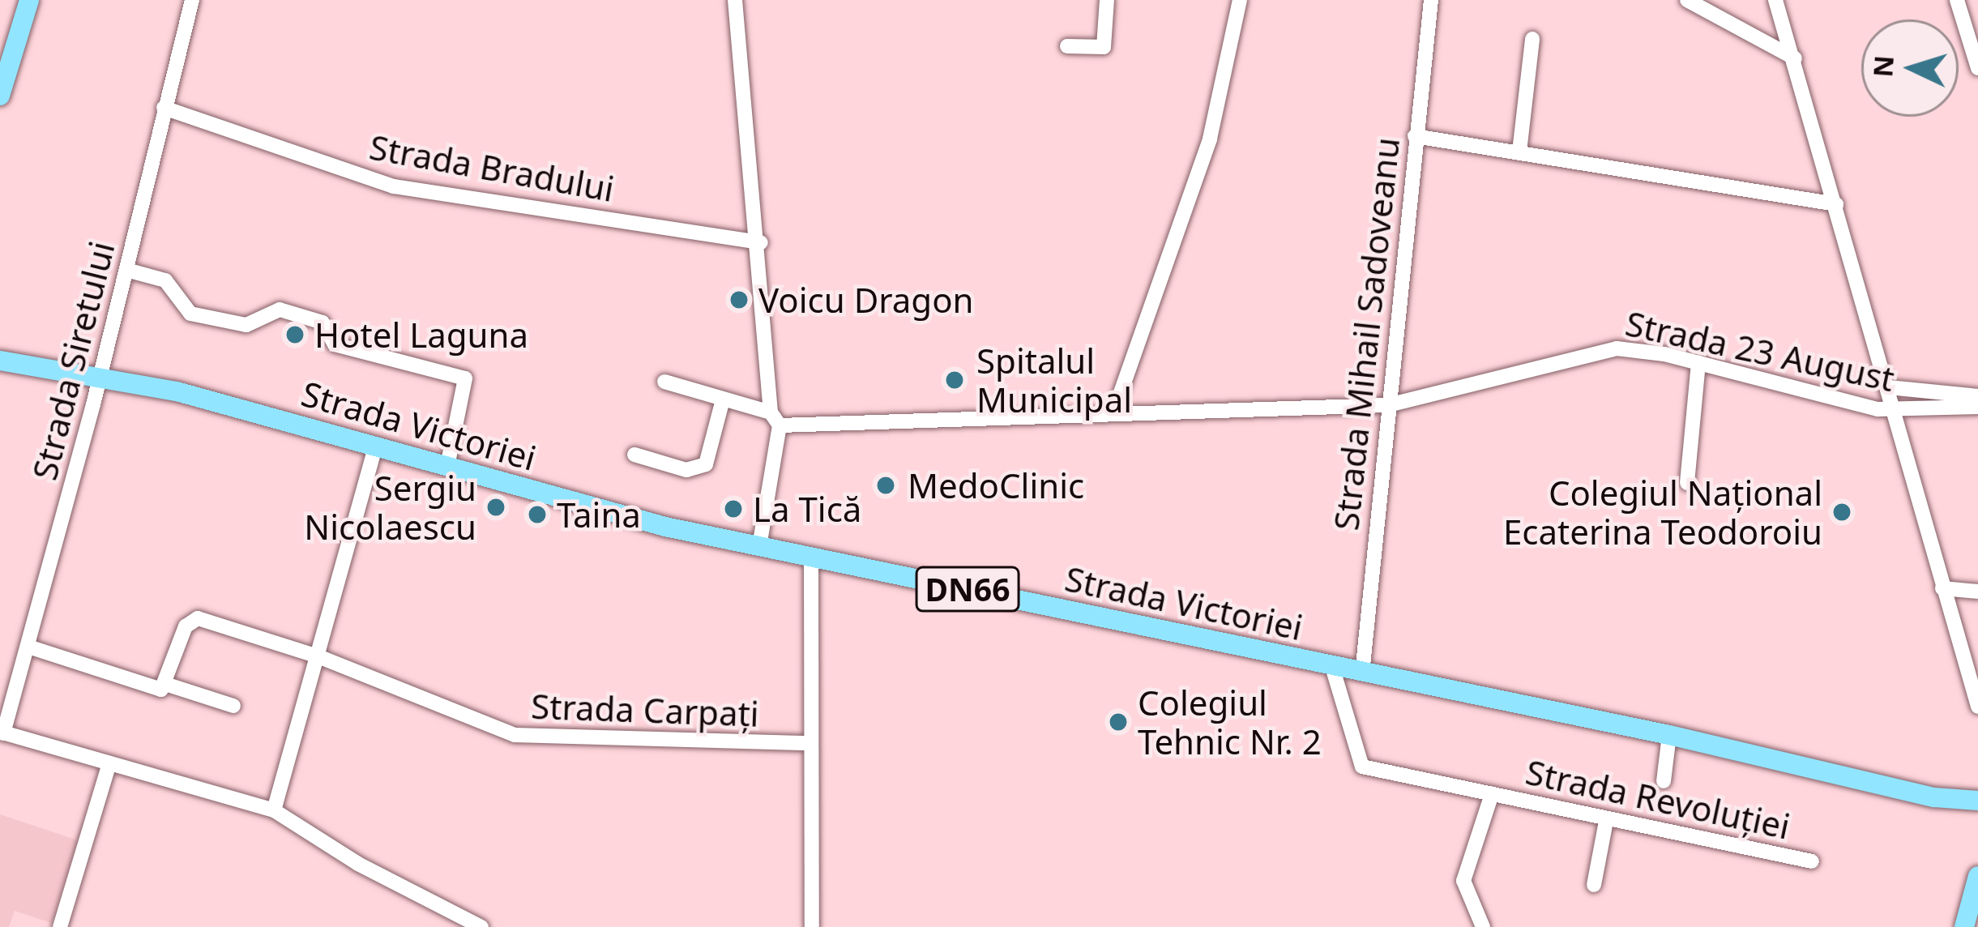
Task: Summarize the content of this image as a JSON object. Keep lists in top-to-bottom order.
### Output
{
  "streets": {
    "main road": ["Strada Victoriei", "DN66"],
    "street": [
      "Strada Bradului",
      "Strada Mihail Sadoveanu",
      "Strada 23 August",
      "Strada Siretului",
      "Strada Carpați",
      "Strada Revoluției"
    ]
  },
  "crossings": [
    ["Strada Bradului", "Strada Siretului"],
    ["Strada Mihail Sadoveanu", "Strada 23 August"],
    ["Strada Mihail Sadoveanu", "Strada Victoriei"],
    ["Strada Siretului", "Strada Victoriei"],
    ["Strada Victoriei", "Strada Revoluției"]
  ],
  "places": [
    "Voicu Dragon",
    "Hotel Laguna",
    "Spitalul Municipal",
    "MedoClinic",
    "Sergiu Nicolaescu",
    "La Tică",
    "Colegiul Național Ecaterina Teodoroiu",
    "Taina",
    "Colegiul Tehnic Nr. 2"
  ],
  "north": "left"
}
